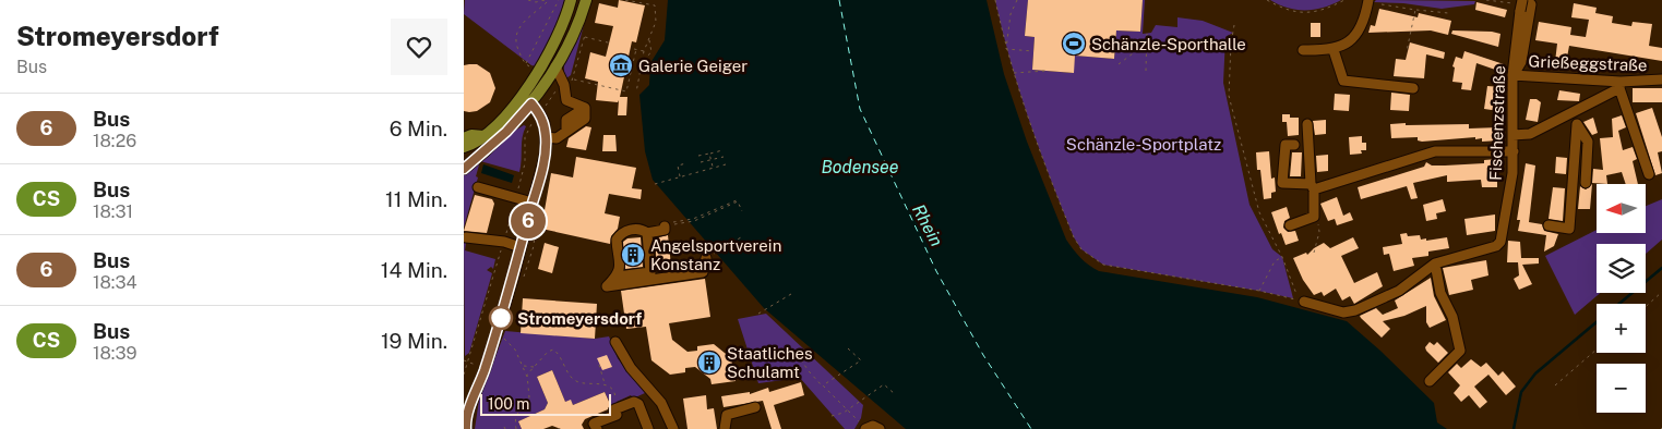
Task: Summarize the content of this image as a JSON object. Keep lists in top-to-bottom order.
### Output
{
  "streets": {
    "street": ["Grießeggstraße", "Fischenzstraße"]
  },
  "crossings": [
    ["Grießeggstraße", "Fischenzstraße"]
  ],
  "water": ["Bodensee", "Rhein"],
  "parks": ["Schänzle-Sportplatz"],
  "places": {
    "sports": ["Schänzle-Sporthalle"],
    "museum": ["Galerie Geiger"],
    "building": ["Angelsportverein Konstanz", "Staatliches Schulamt"],
    "other": ["Stromeyersdorf"]
  },
  "lines": ["bus line 6"],
  "scale_bar": "100 m",
  "north": "left",
  "page": {
    "heading": ["Stromeyersdorf", "Bus"],
    "on_map": "6",
    "list": [
      {
        "mark": "6",
        "name": "Bus",
        "note": "18:26",
        "value": "6 Min."
      },
      {
        "mark": "CS",
        "name": "Bus",
        "note": "18:31",
        "value": "11 Min."
      },
      {
        "mark": "6",
        "name": "Bus",
        "note": "18:34",
        "value": "14 Min."
      },
      {
        "mark": "CS",
        "name": "Bus",
        "note": "18:39",
        "value": "19 Min."
      }
    ],
    "map_buttons": ["+", "−"],
    "scale": "100 m"
  }
}
